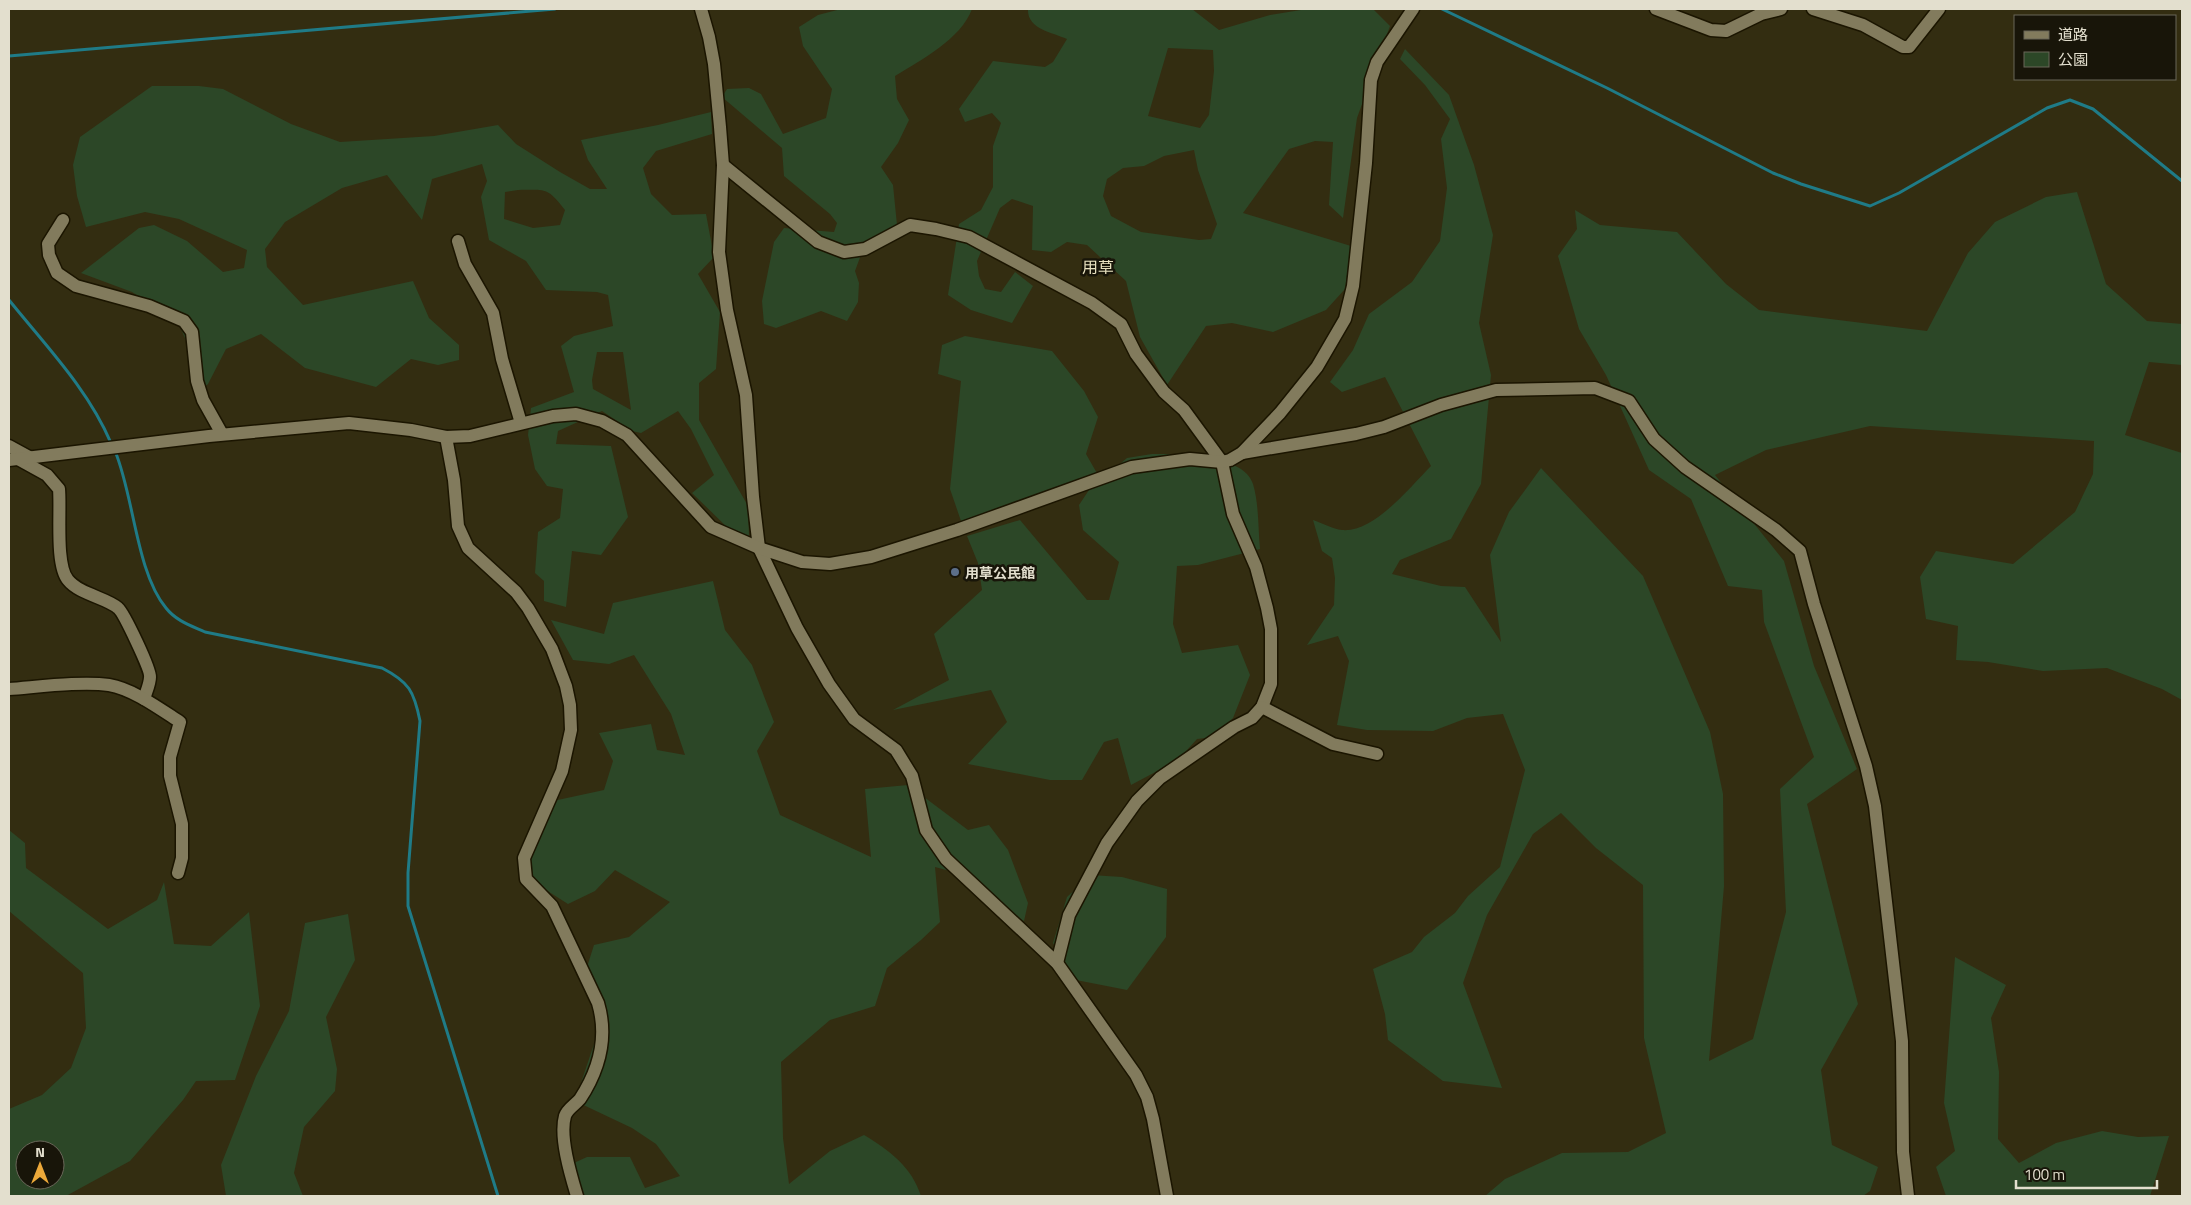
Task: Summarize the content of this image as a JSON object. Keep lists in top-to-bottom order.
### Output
{
  "districts": ["用草"],
  "places": ["用草公民館"],
  "legend": ["道路", "公園"],
  "scale_bar": "100 m",
  "north": "top"
}
